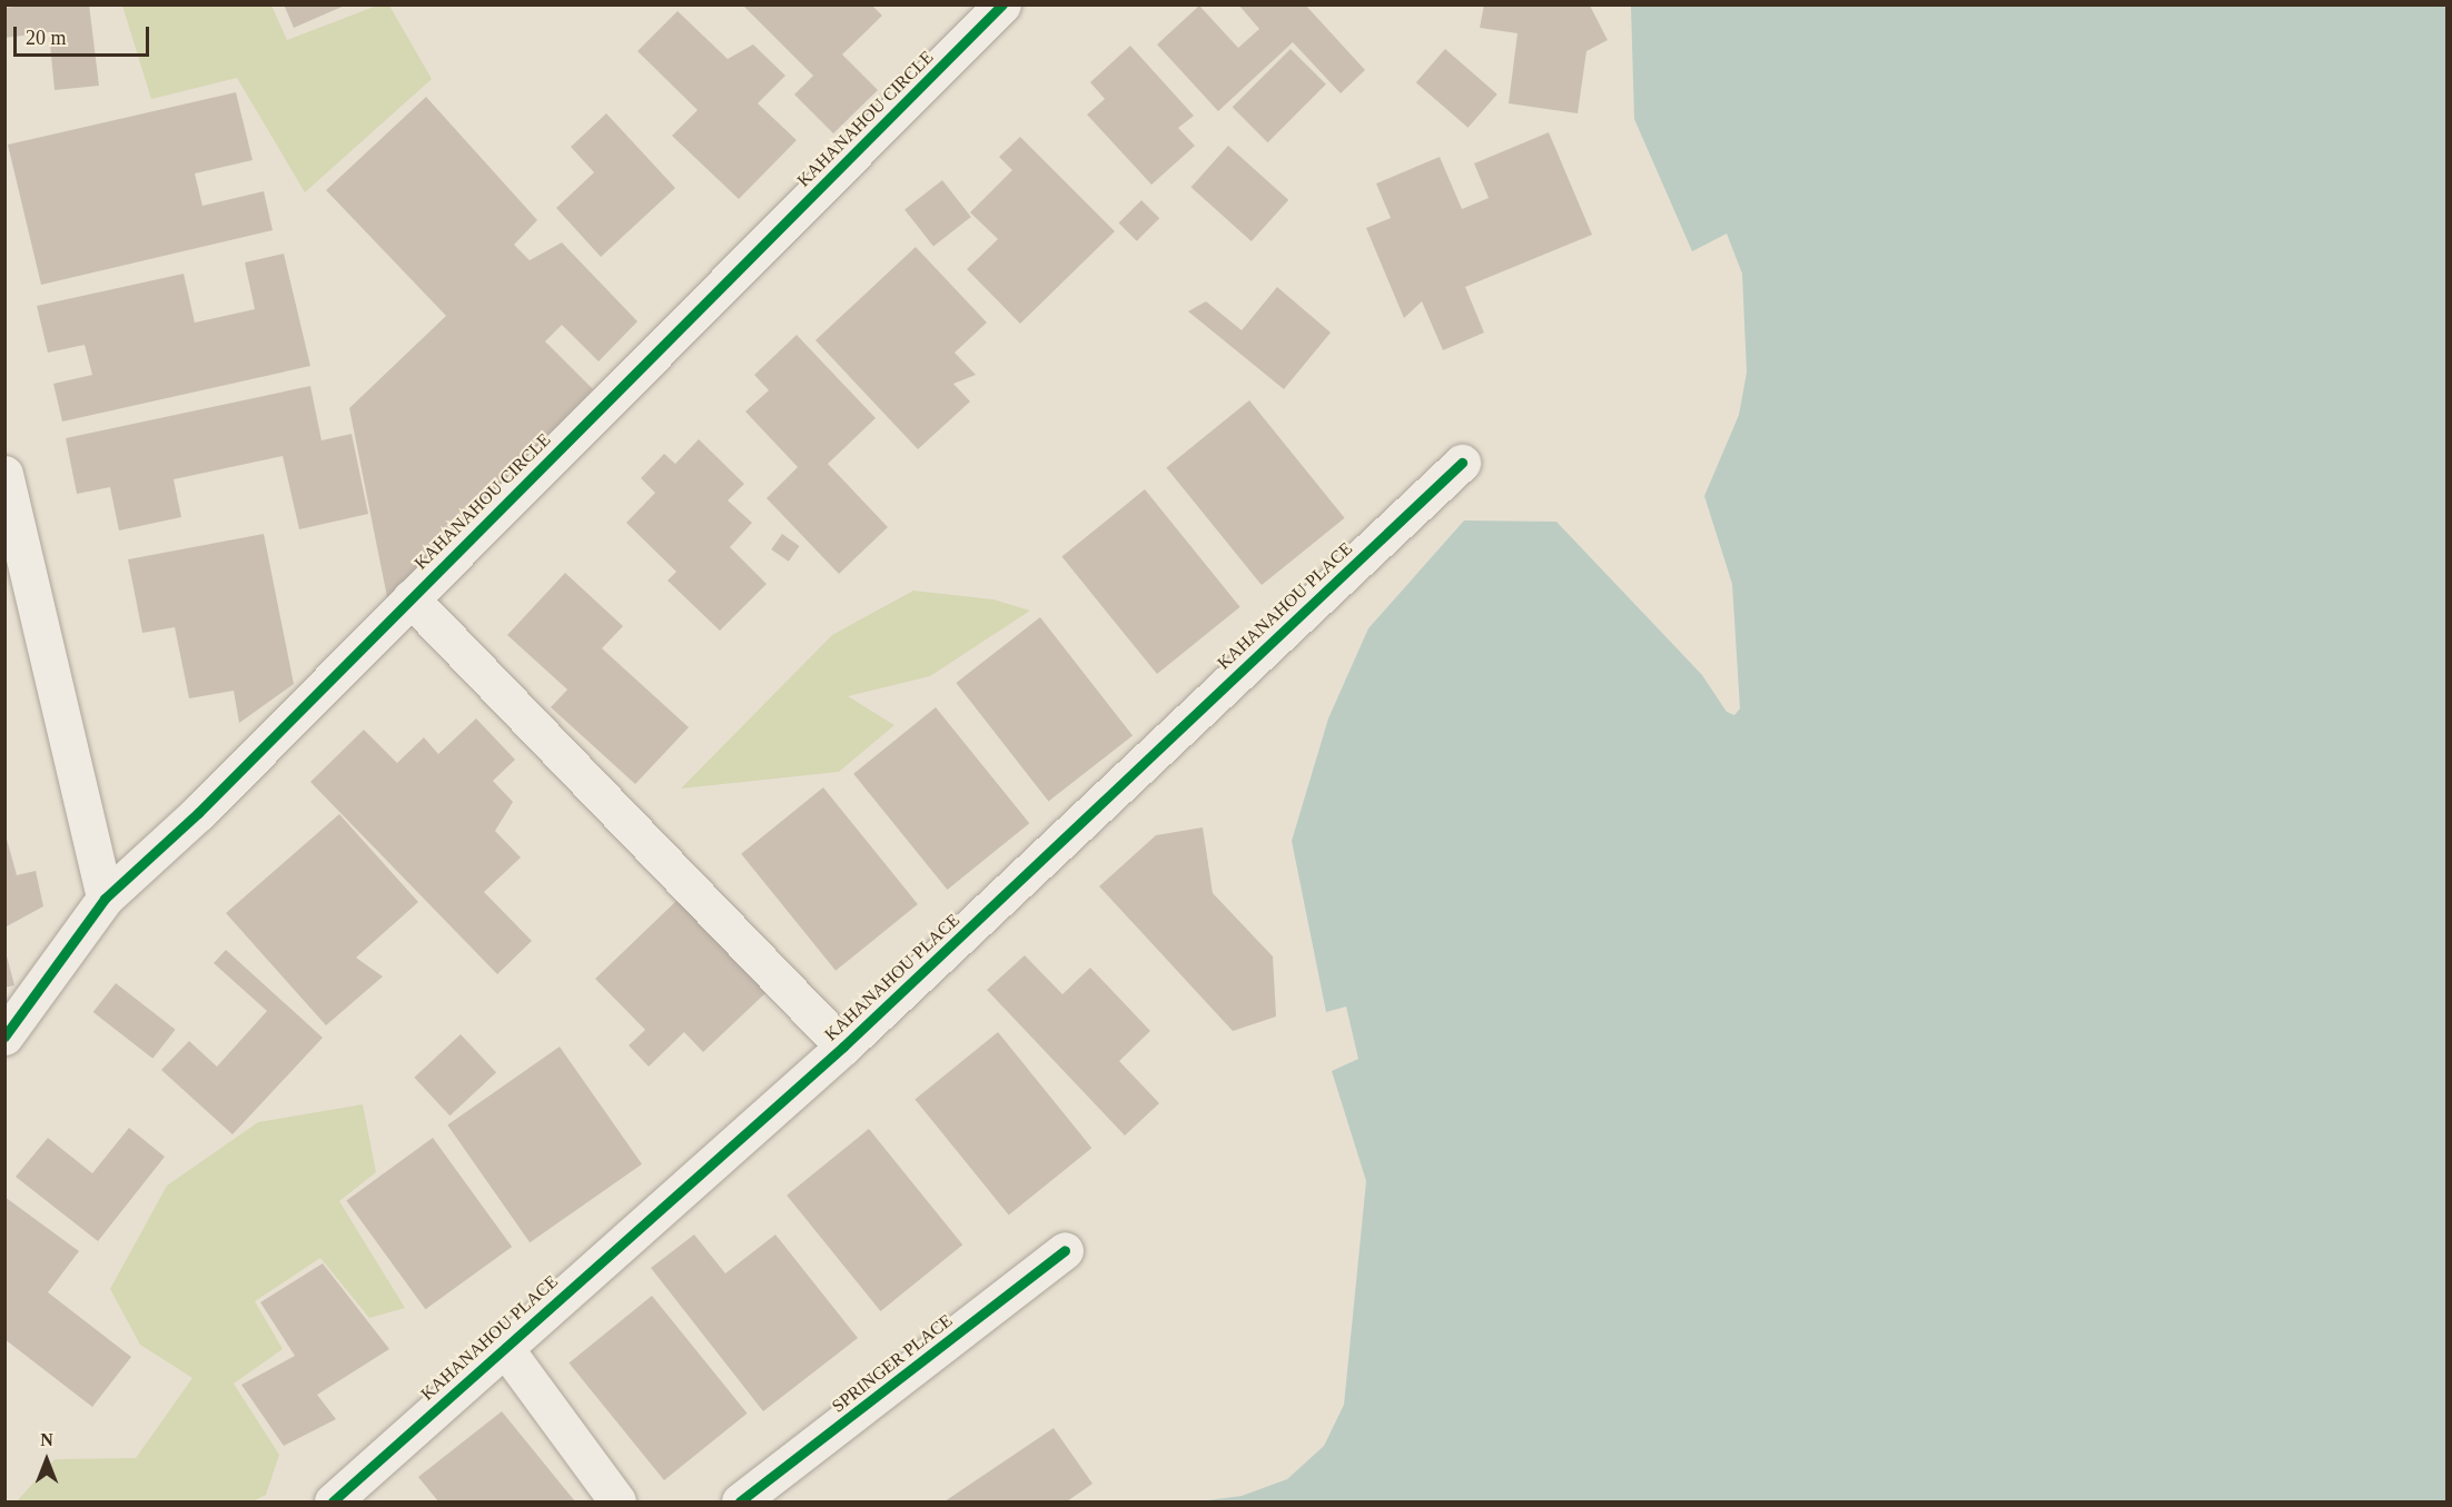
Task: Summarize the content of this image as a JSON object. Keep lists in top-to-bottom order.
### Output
{
  "streets": {
    "street": ["KAHANAHOU CIRCLE", "KAHANAHOU PLACE", "SPRINGER PLACE"]
  },
  "crossings": [
    ["KAHANAHOU CIRCLE", "KAHANAHOU PLACE"]
  ],
  "scale_bar": "20 m",
  "north": "top"
}
